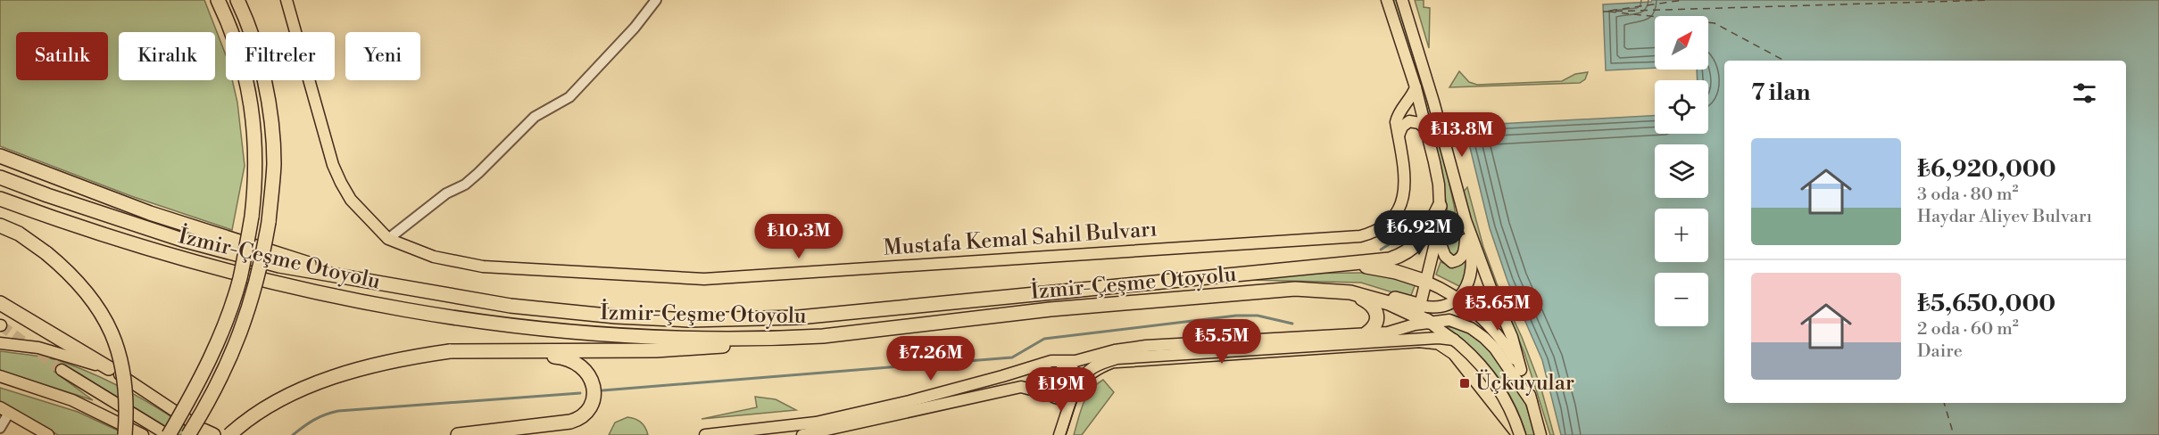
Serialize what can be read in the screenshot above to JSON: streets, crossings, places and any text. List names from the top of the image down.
{
  "streets": {
    "highway": ["İzmir-Çeşme Otoyolu"],
    "main road": ["Mustafa Kemal Sahil Bulvarı"]
  },
  "places": {
    "transit": ["Üçkuyular"]
  },
  "north": "top right",
  "page": {
    "map_buttons": ["+", "−"],
    "chip": [
      "Satılık",
      "Kiralık",
      "Filtreler",
      "Yeni"
    ],
    "heading": "7 ilan",
    "price": [
      "₺13.8M",
      "₺6.92M",
      "₺10.3M",
      "₺5.65M",
      "₺5.5M",
      "₺7.26M",
      "₺19M"
    ],
    "list": [
      {
        "name": "₺6,920,000",
        "note": "3 oda · 80 m² · Haydar Aliyev Bulvarı"
      },
      {
        "name": "₺5,650,000",
        "note": "2 oda · 60 m² · Daire"
      }
    ]
  }
}
